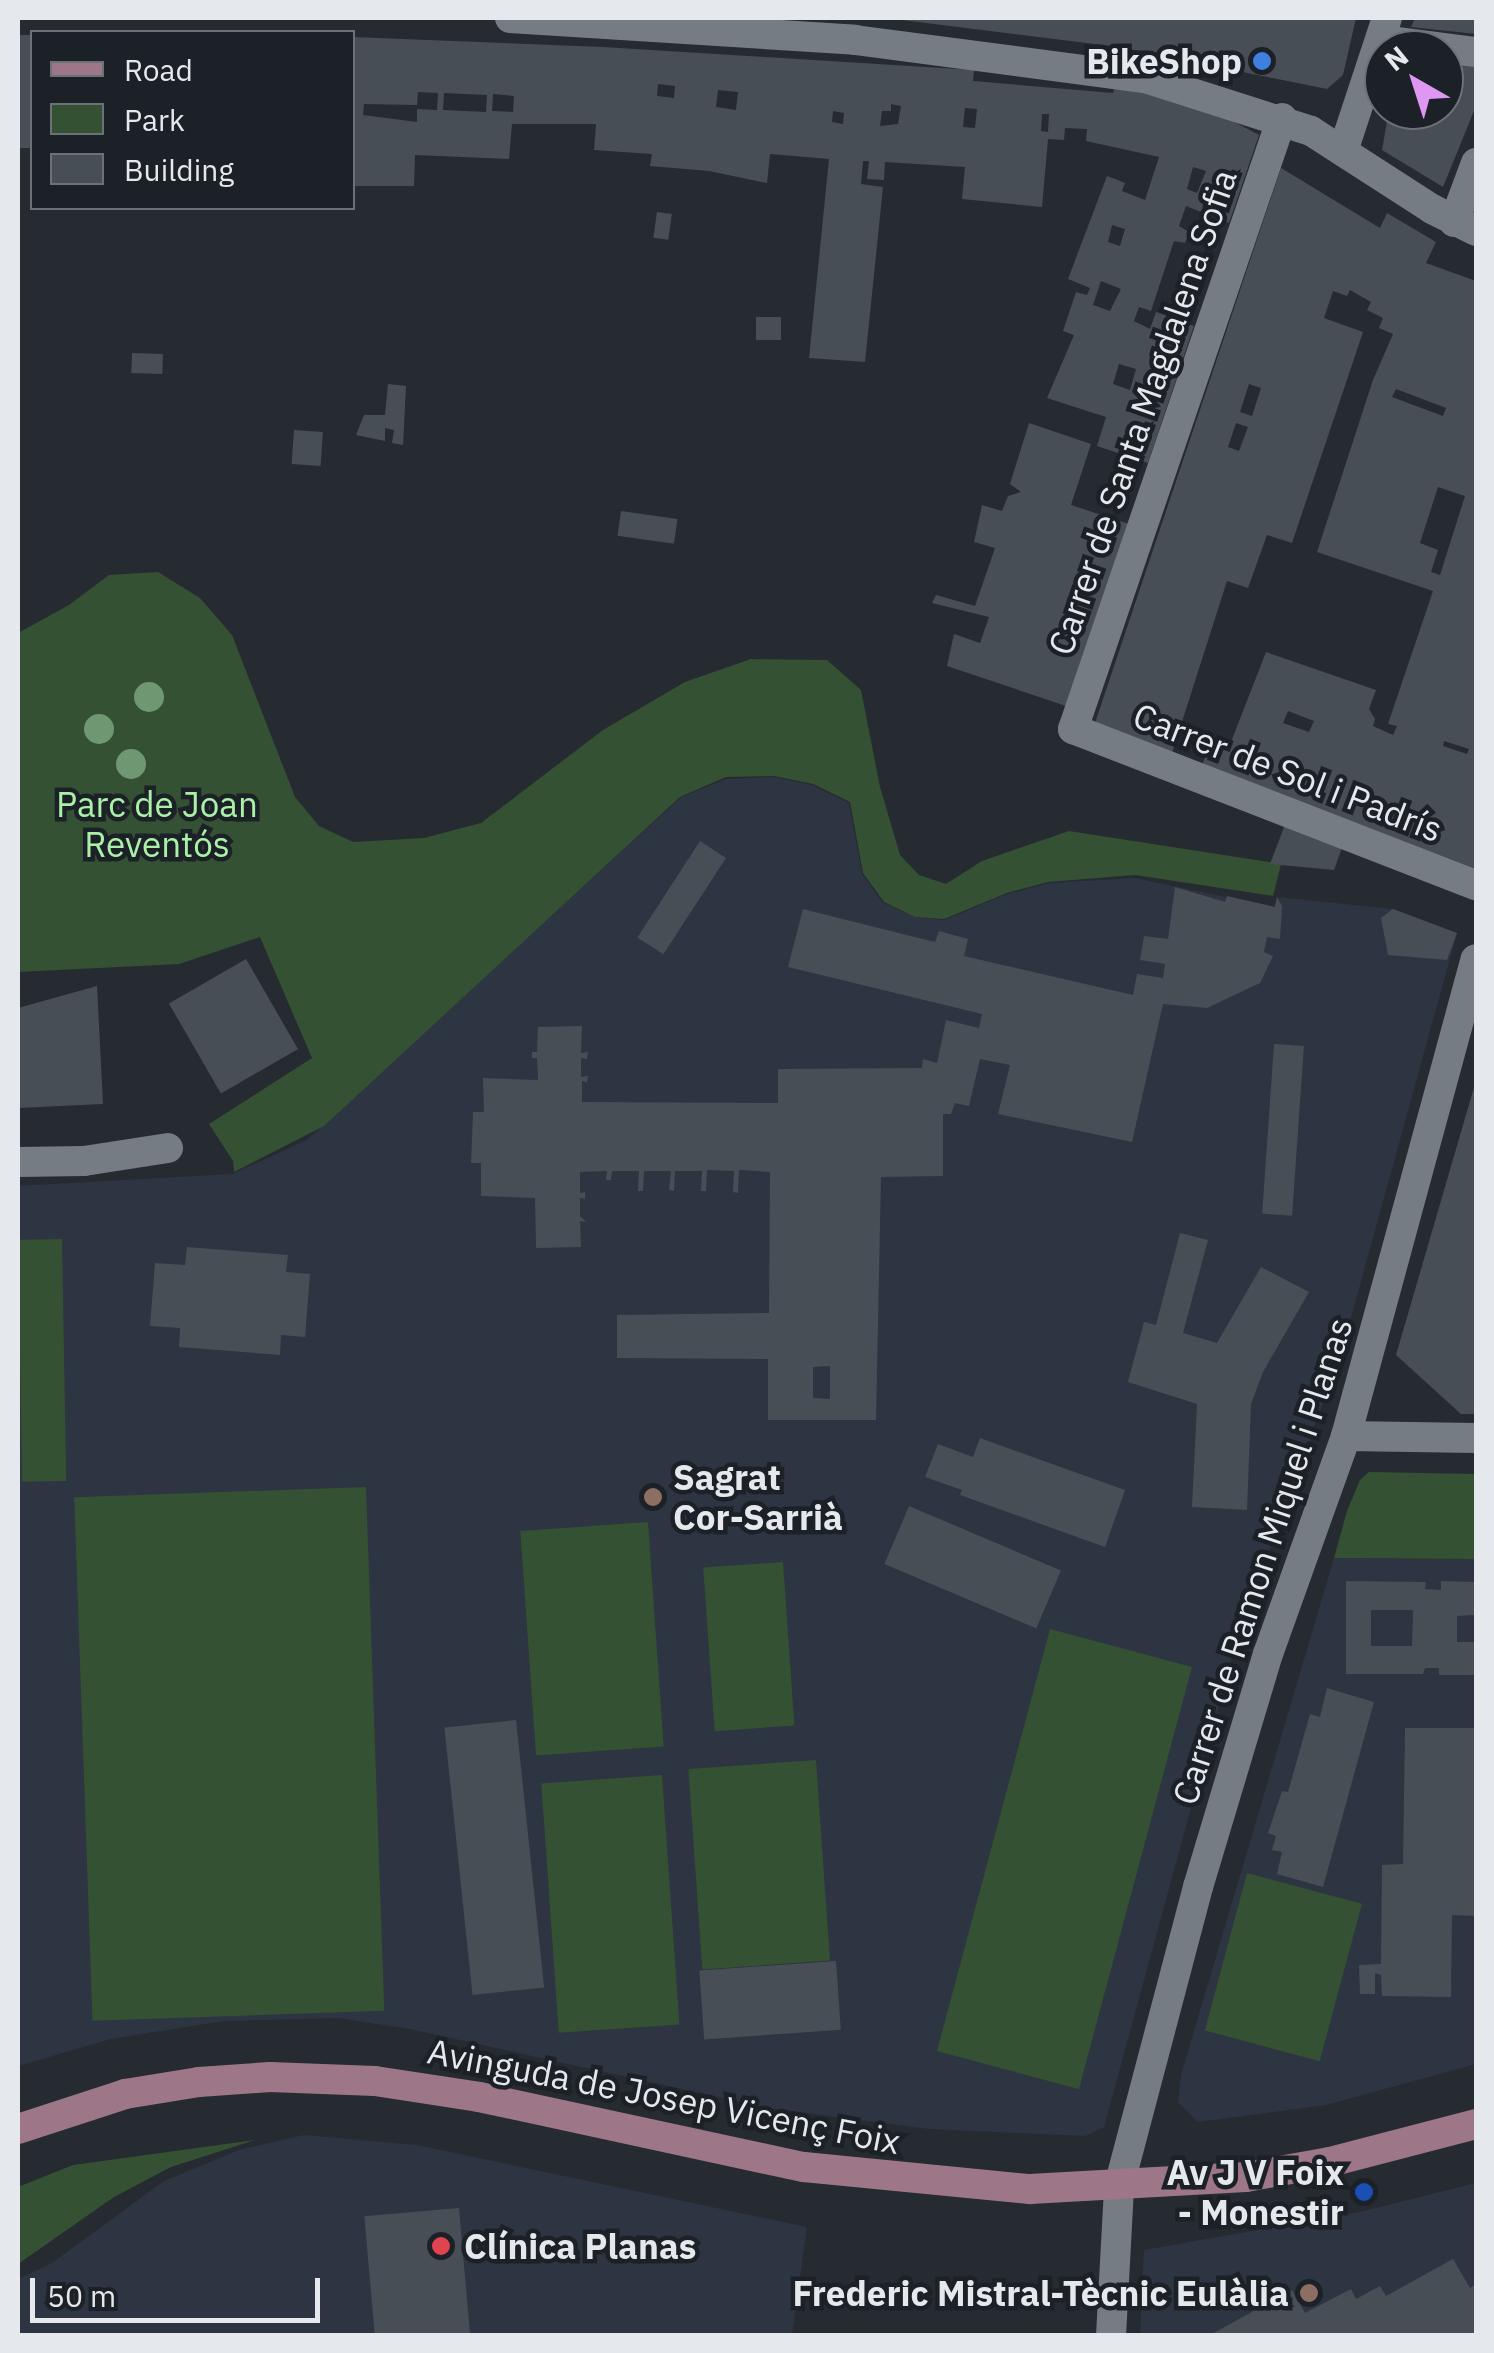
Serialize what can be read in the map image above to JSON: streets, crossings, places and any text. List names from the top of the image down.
{
  "streets": {
    "street": [
      "Carrer de Santa Magdalena Sofia",
      "Carrer de Sol i Padrís",
      "Carrer de Ramon Miquel i Planas",
      "Avinguda de Josep Vicenç Foix"
    ]
  },
  "crossings": [
    ["Carrer de Santa Magdalena Sofia", "Carrer de Sol i Padrís"],
    ["Carrer de Ramon Miquel i Planas", "Avinguda de Josep Vicenç Foix"]
  ],
  "parks": ["Parc de Joan Reventós"],
  "places": [
    "BikeShop",
    "Sagrat Cor-Sarrià",
    "Av J V Foix - Monestir",
    "Clínica Planas",
    "Frederic Mistral-Tècnic Eulàlia"
  ],
  "legend": ["Road", "Park", "Building"],
  "scale_bar": "50 m",
  "north": "top left"
}
